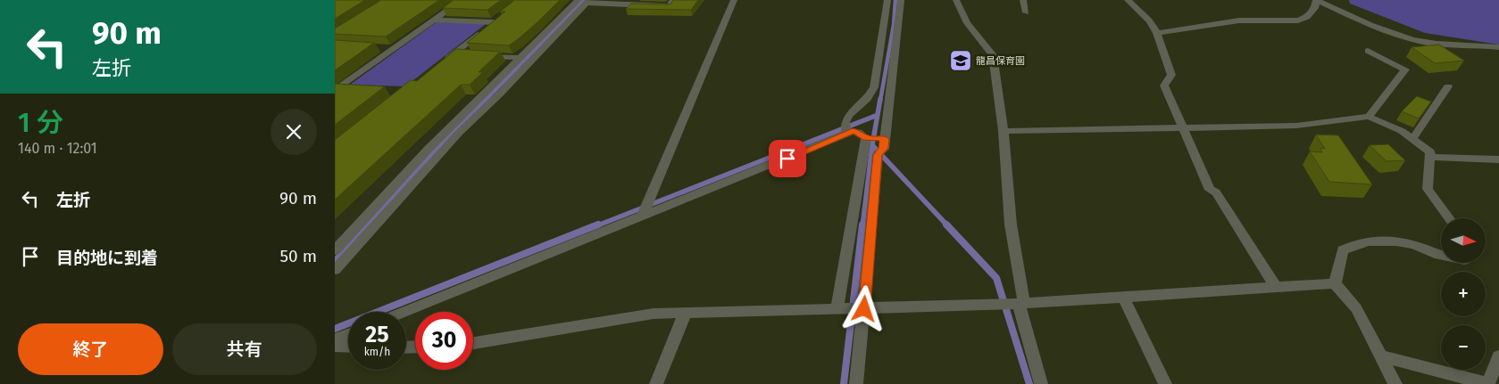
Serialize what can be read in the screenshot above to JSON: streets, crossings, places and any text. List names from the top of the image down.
{
  "places": {
    "school or university": ["龍昌保育園"]
  },
  "north": "right",
  "page": {
    "turn": ["90 m", "左折"],
    "heading": ["1 分", "140 m · 12:01"],
    "list": [
      {
        "name": "左折",
        "value": "90 m"
      },
      {
        "name": "目的地に到着",
        "value": "50 m"
      }
    ],
    "map_buttons": ["+", "−"],
    "speed": "25 km/h",
    "limit": "30",
    "buttons": ["終了", "共有"]
  }
}
